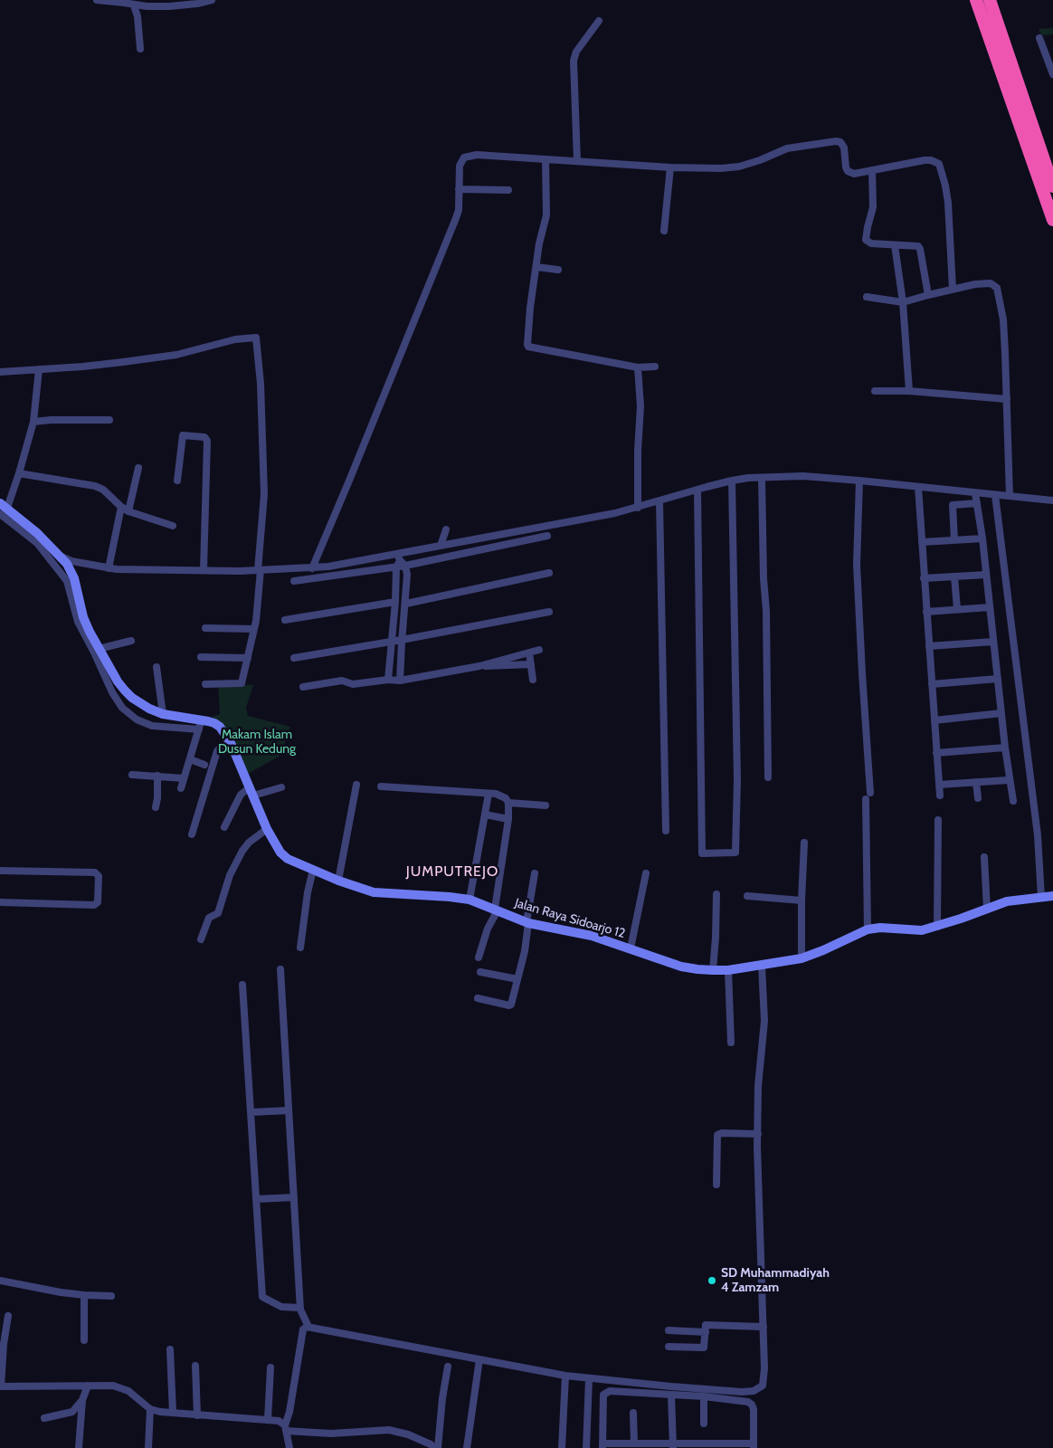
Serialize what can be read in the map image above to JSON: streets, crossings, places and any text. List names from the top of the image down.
{
  "streets": {
    "main road": ["Jalan Raya Sidoarjo 12"]
  },
  "districts": ["JUMPUTREJO"],
  "parks": ["Makam Islam Dusun Kedung"],
  "places": ["SD Muhammadiyah 4 Zamzam"]
}
